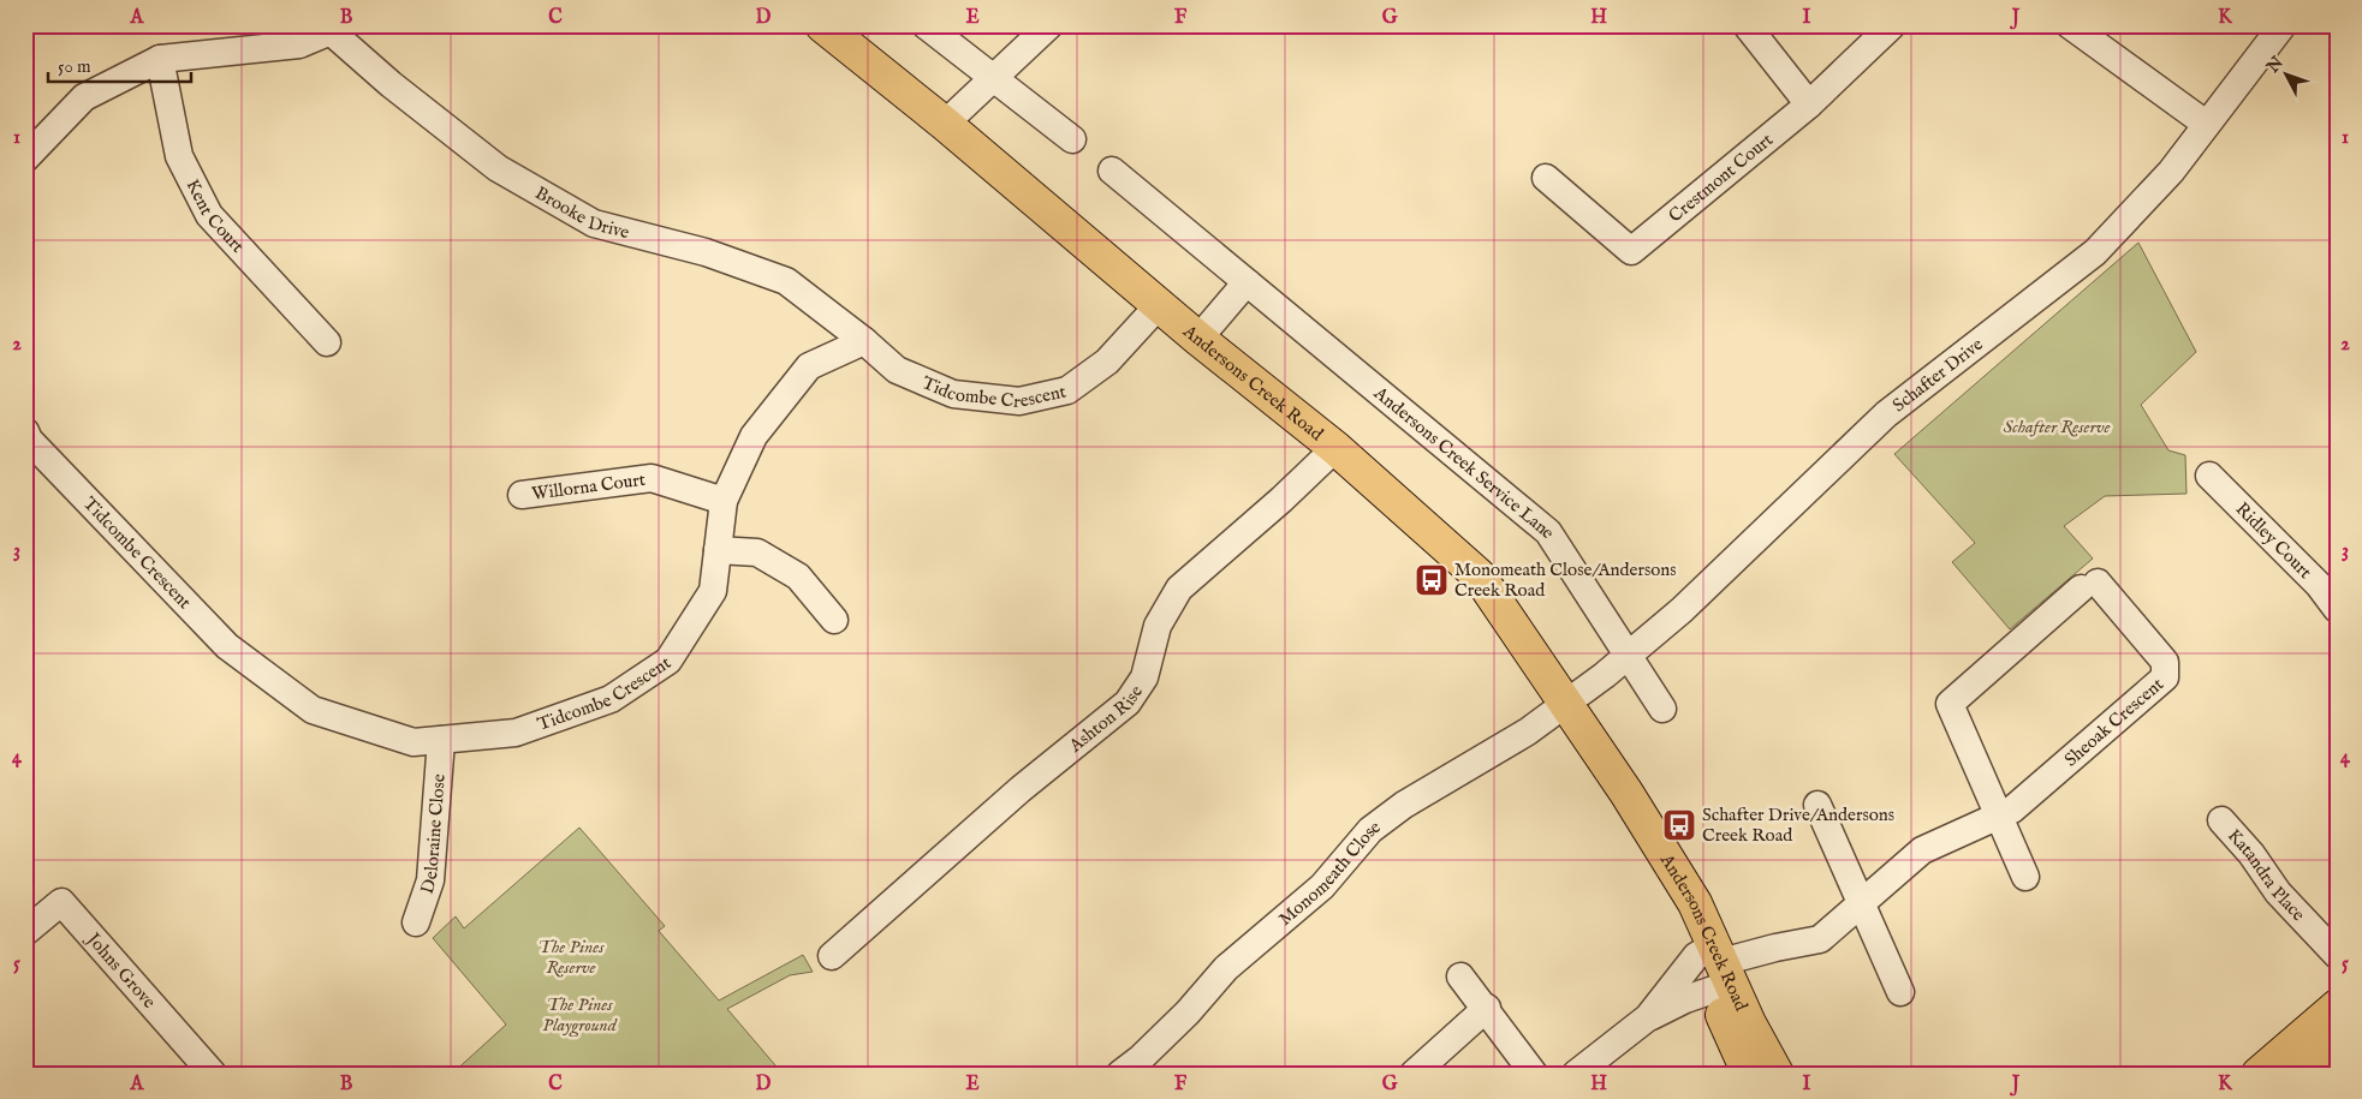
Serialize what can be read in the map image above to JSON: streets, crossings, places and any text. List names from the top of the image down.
{
  "streets": {
    "main road": ["Andersons Creek Road"],
    "street": [
      "Crestmont Court",
      "Brooke Drive",
      "Kent Court",
      "Schafter Drive",
      "Tidcombe Crescent",
      "Andersons Creek Service Lane",
      "Willorna Court",
      "Ridley Court",
      "Ashton Rise",
      "Sheoak Crescent",
      "Deloraine Close",
      "Monomeath Close",
      "Katandra Place",
      "Johns Grove"
    ]
  },
  "crossings": [
    ["Brooke Drive", "Tidcombe Crescent"],
    ["Schafter Drive", "Andersons Creek Road"],
    ["Schafter Drive", "Andersons Creek Service Lane"],
    ["Schafter Drive", "Monomeath Close"],
    ["Tidcombe Crescent", "Andersons Creek Road"],
    ["Tidcombe Crescent", "Willorna Court"],
    ["Tidcombe Crescent", "Deloraine Close"],
    ["Andersons Creek Road", "Ashton Rise"],
    ["Andersons Creek Road", "Sheoak Crescent"],
    ["Andersons Creek Road", "Monomeath Close"]
  ],
  "parks": ["Schafter Reserve", "The Pines Reserve", "The Pines Playground"],
  "places": {
    "bus stop": ["Monomeath Close/Andersons Creek Road", "Schafter Drive/Andersons Creek Road"]
  },
  "scale_bar": "50 m",
  "north": "top left",
  "grid": {
    "columns": [
      "A",
      "B",
      "C",
      "D",
      "E",
      "F",
      "G",
      "H",
      "I",
      "J",
      "K"
    ],
    "rows": [
      "1",
      "2",
      "3",
      "4",
      "5"
    ]
  }
}
